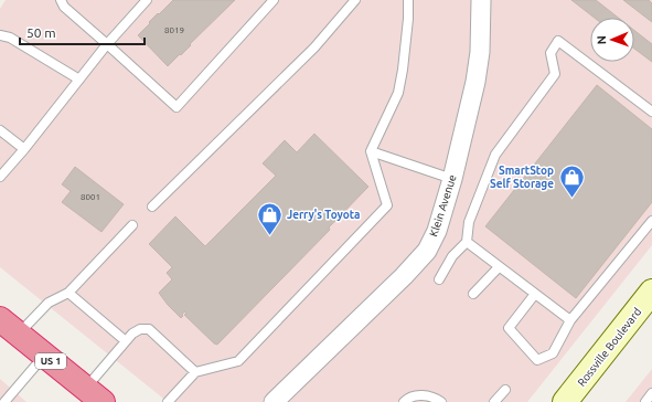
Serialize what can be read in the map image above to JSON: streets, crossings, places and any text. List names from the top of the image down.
{
  "streets": {
    "highway": ["US 1"],
    "main road": ["Rossville Boulevard"],
    "street": ["Klein Avenue"]
  },
  "places": {
    "shop": ["SmartStop Self Storage", "Jerry's Toyota"]
  },
  "house_numbers": ["8019", "8001"],
  "scale_bar": "50 m",
  "north": "left"
}
